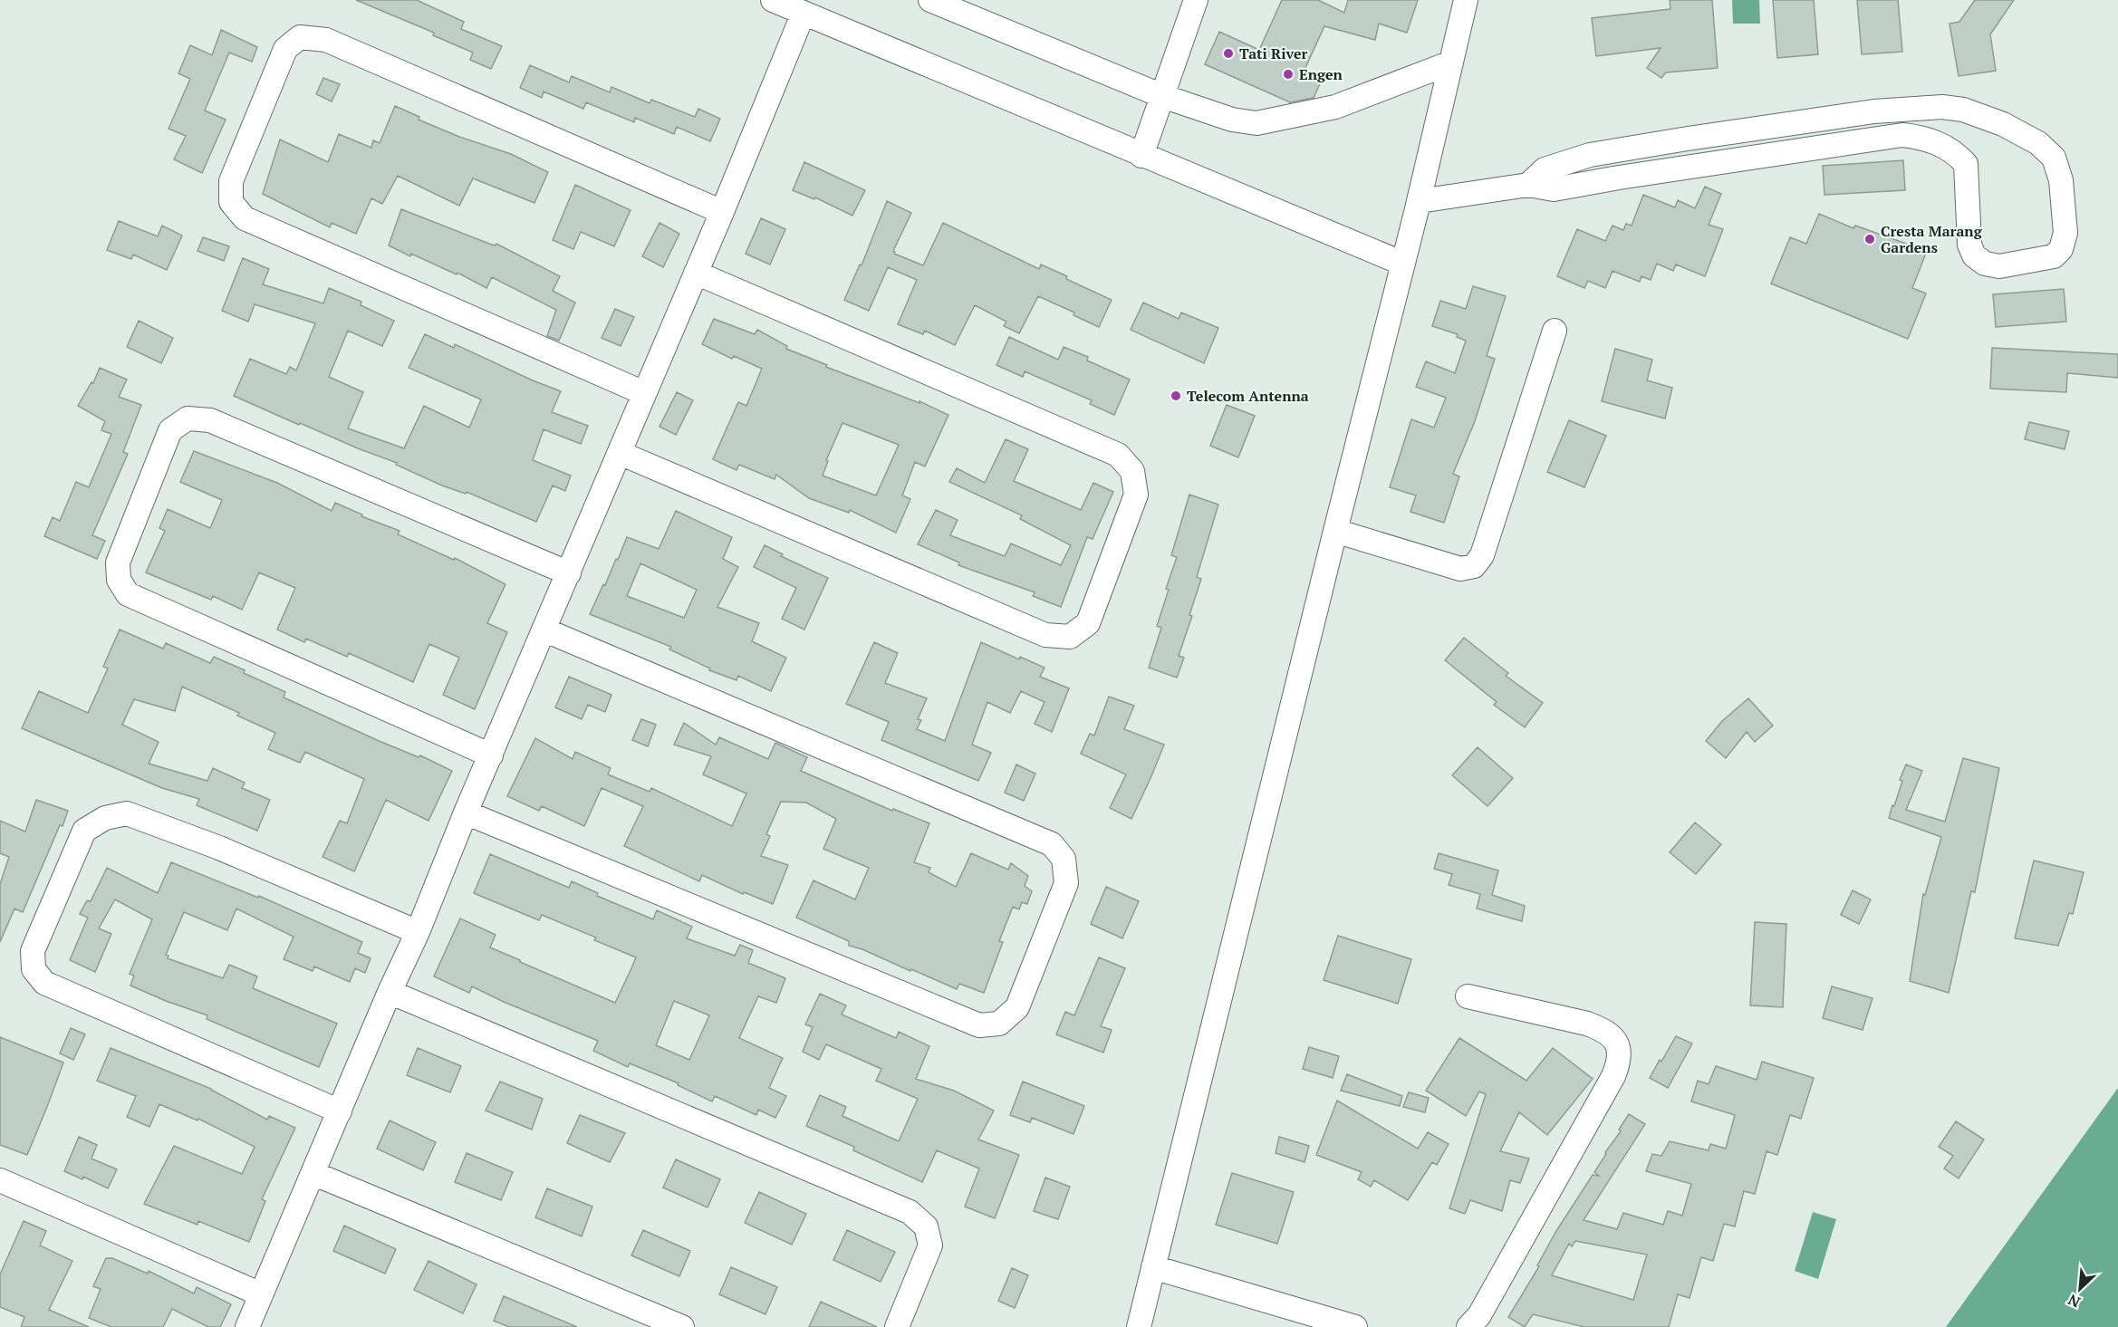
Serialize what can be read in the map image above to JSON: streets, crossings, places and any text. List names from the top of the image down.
{
  "places": [
    "Tati River",
    "Engen",
    "Cresta Marang Gardens",
    "Telecom Antenna"
  ],
  "north": "bottom left"
}
